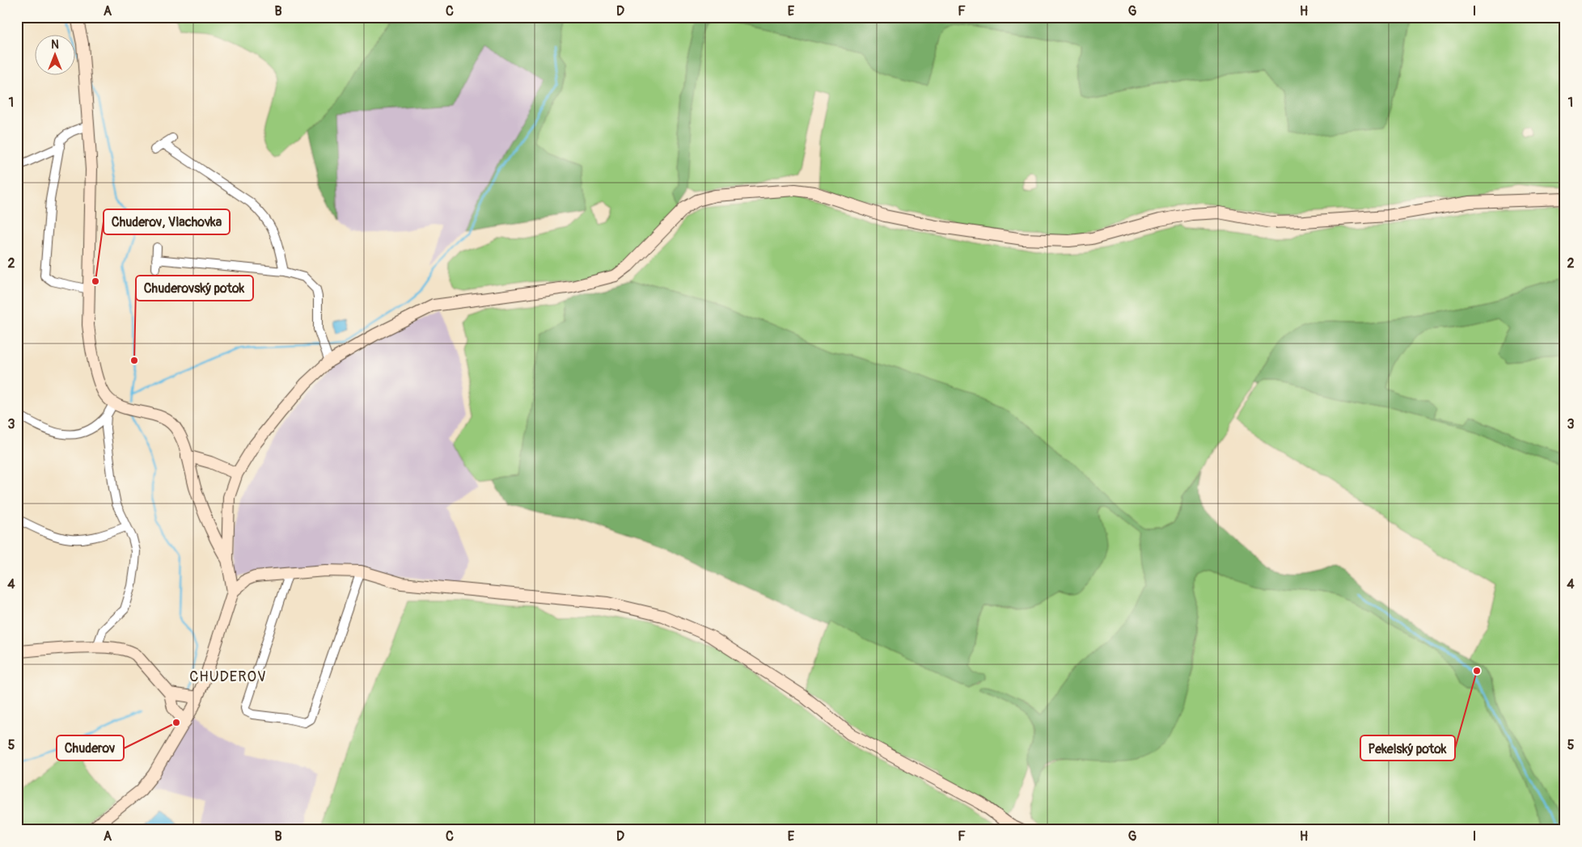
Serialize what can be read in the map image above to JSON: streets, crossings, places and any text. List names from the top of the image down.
{
  "districts": ["CHUDEROV"],
  "places": [
    "Chuderov, Vlachovka",
    "Chuderovský potok",
    "Pekelský potok",
    "Chuderov"
  ],
  "north": "top",
  "grid": {
    "columns": [
      "A",
      "B",
      "C",
      "D",
      "E",
      "F",
      "G",
      "H",
      "I"
    ],
    "rows": [
      "1",
      "2",
      "3",
      "4",
      "5"
    ]
  }
}
